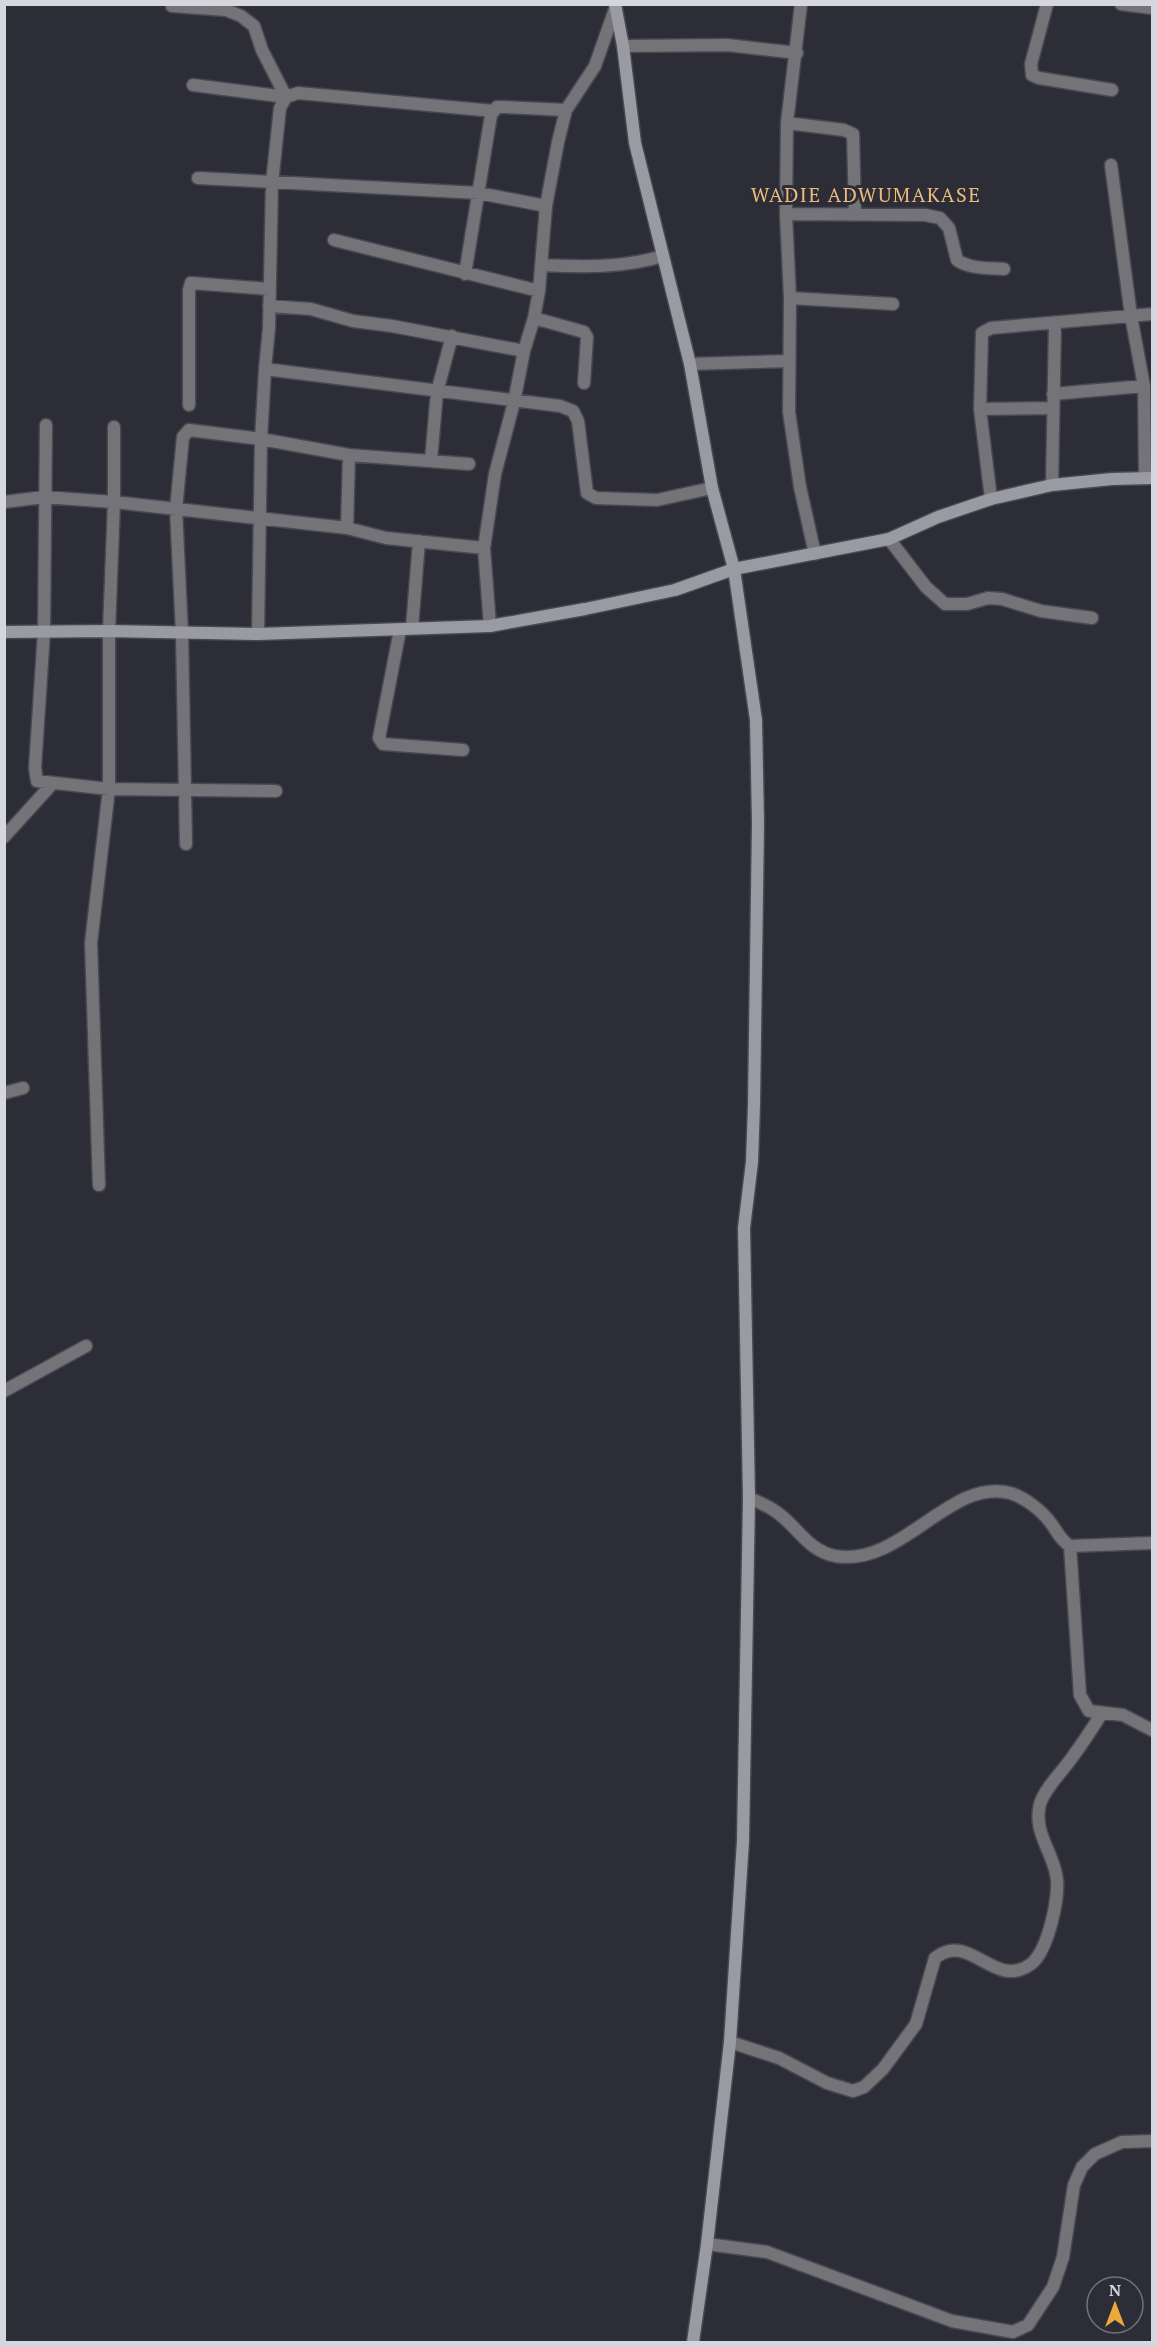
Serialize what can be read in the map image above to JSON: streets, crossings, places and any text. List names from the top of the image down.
{
  "districts": ["WADIE ADWUMAKASE"],
  "north": "top"
}
